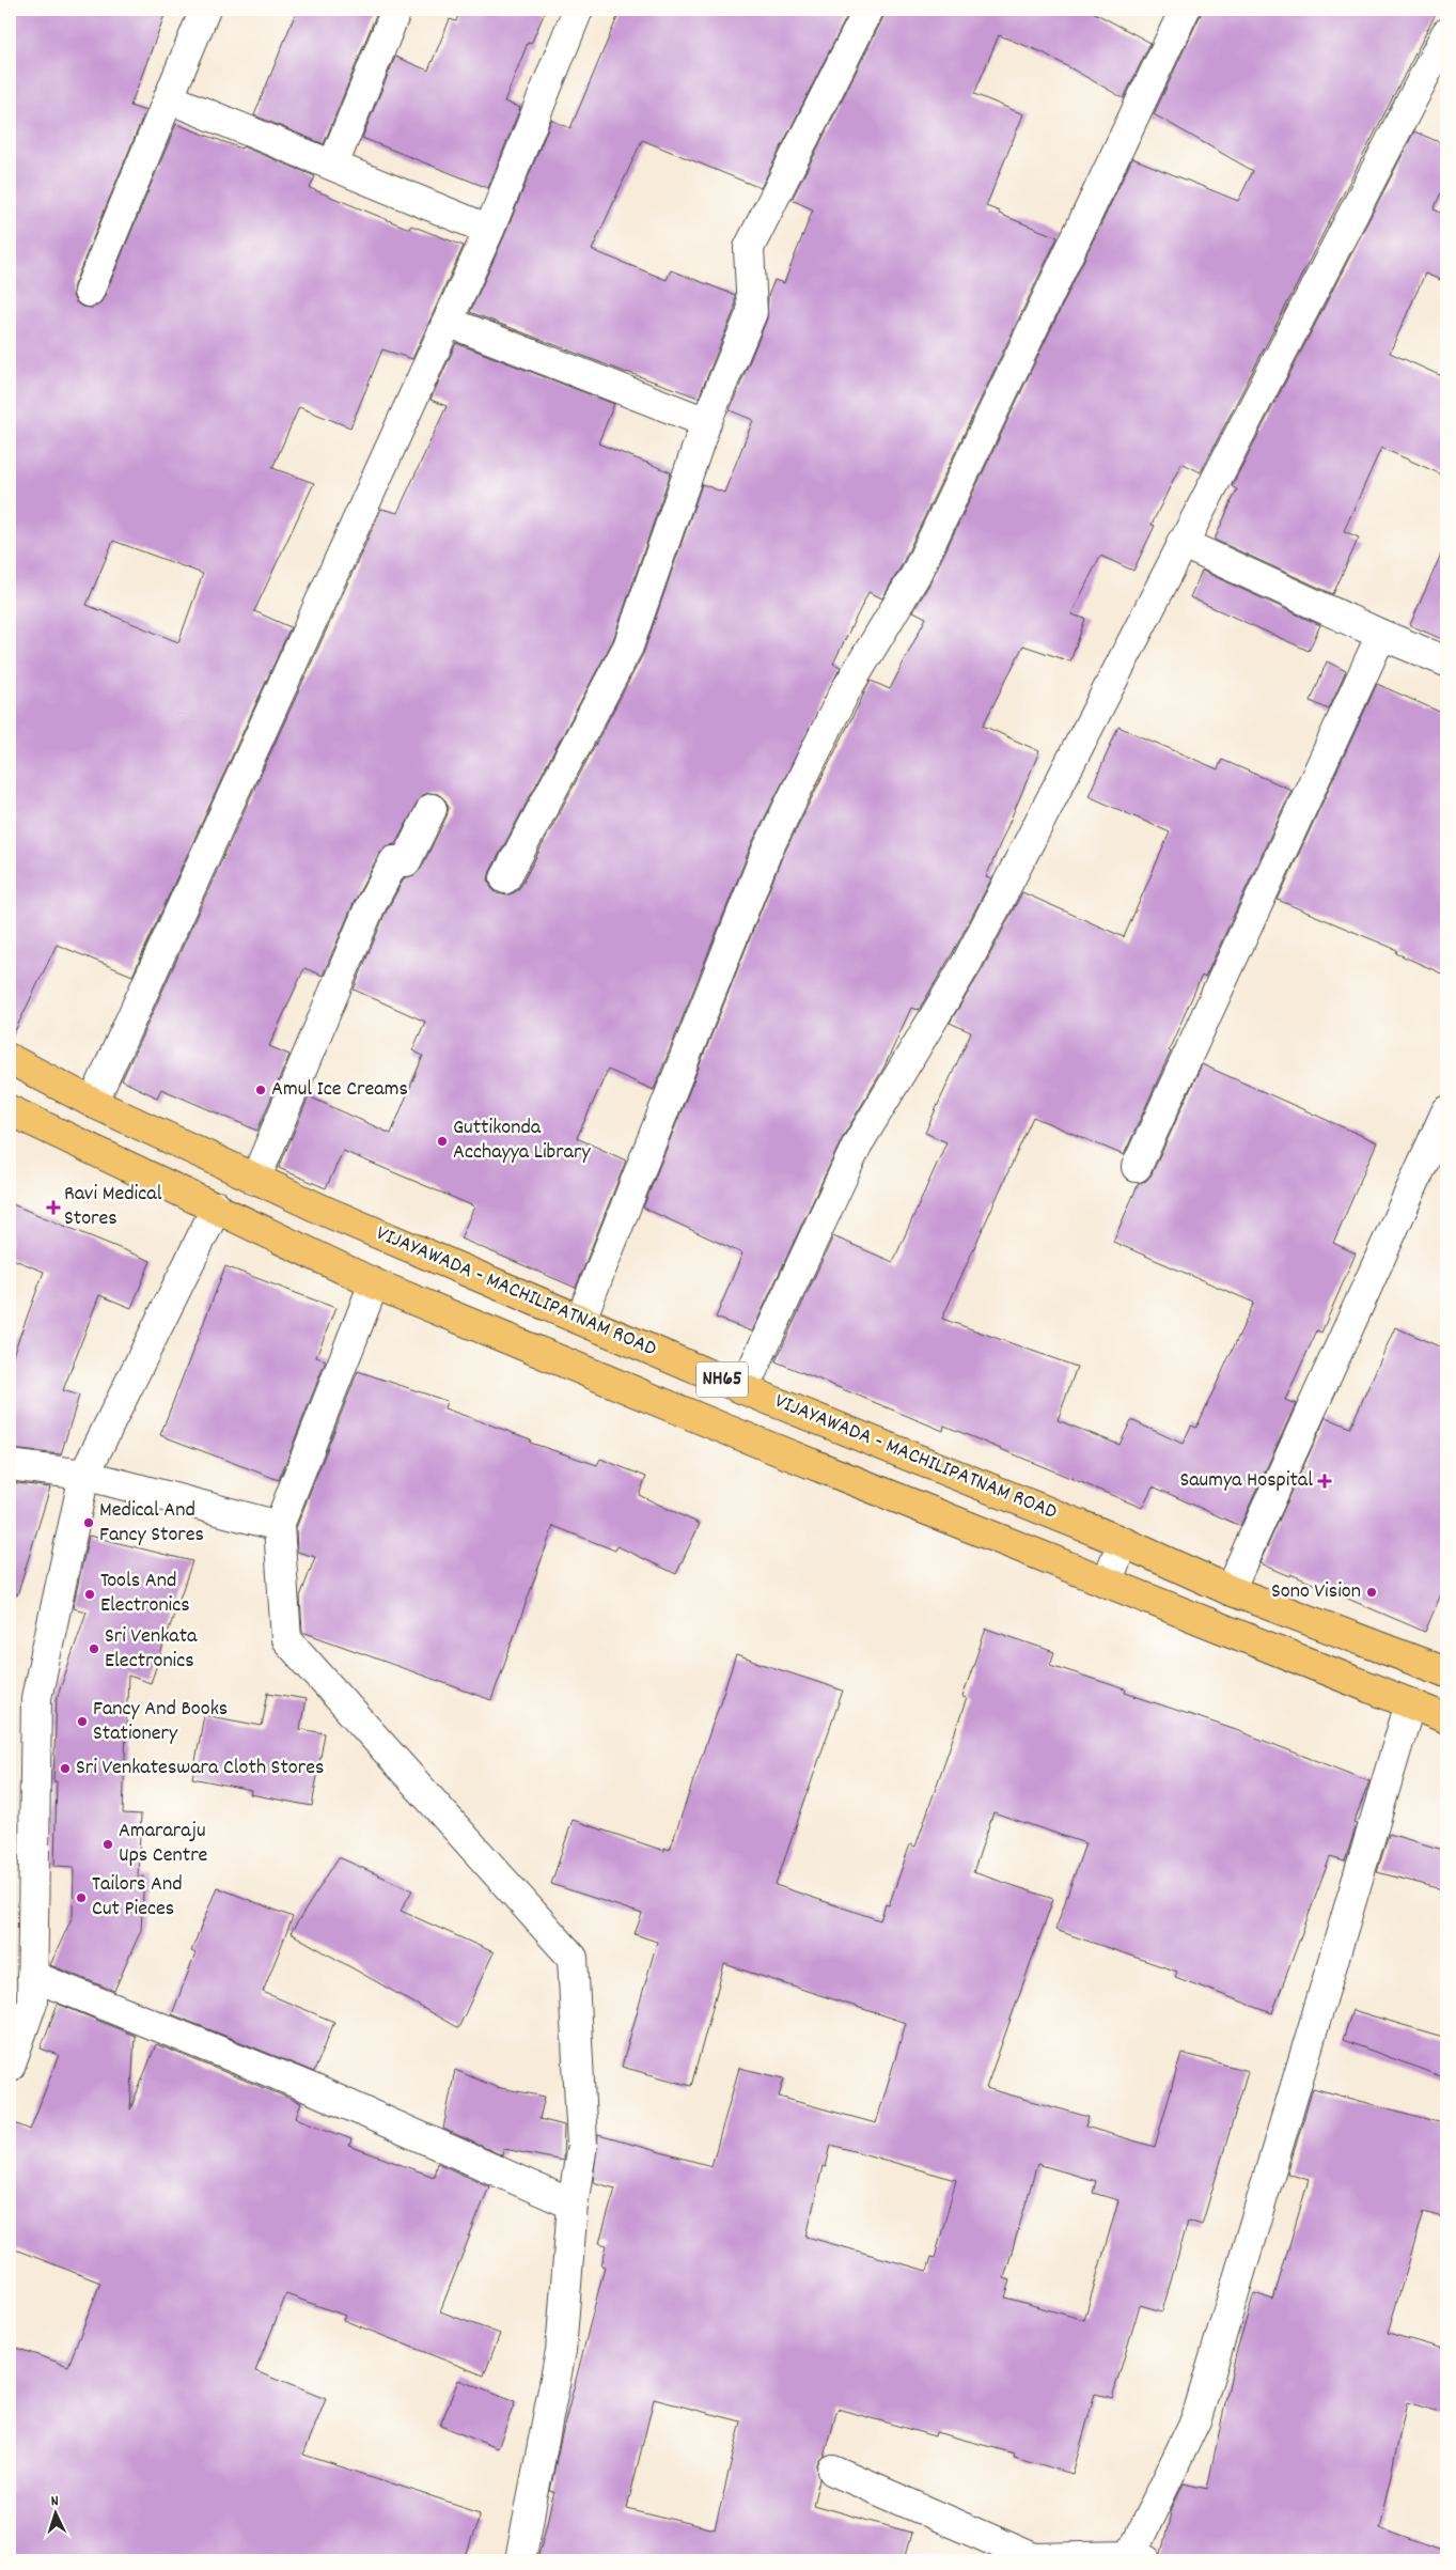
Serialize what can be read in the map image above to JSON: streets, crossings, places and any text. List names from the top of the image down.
{
  "streets": {
    "highway": ["VIJAYAWADA - MACHILIPATNAM ROAD", "NH65"]
  },
  "places": {
    "other": [
      "Amul Ice Creams",
      "Guttikonda Acchayya Library",
      "Medical And Fancy Stores",
      "Sono Vision",
      "Tools And Electronics",
      "Sri Venkata Electronics",
      "Fancy And Books Stationery",
      "Sri Venkateswara Cloth Stores",
      "Amararaju Ups Centre",
      "Tailors And Cut Pieces"
    ],
    "health": ["Ravi Medical Stores", "Saumya Hospital"]
  },
  "north": "top"
}
